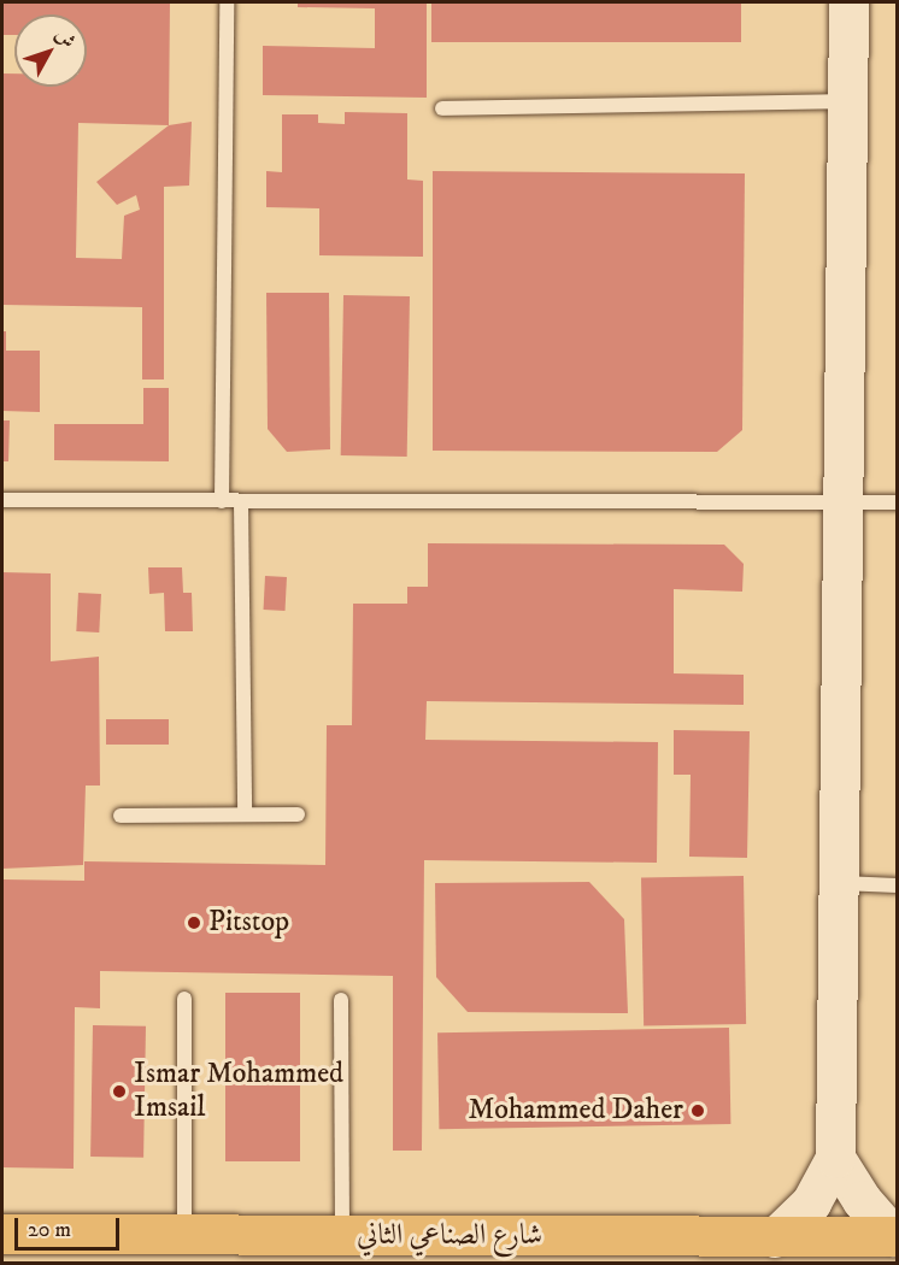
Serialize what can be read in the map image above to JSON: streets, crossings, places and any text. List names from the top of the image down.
{
  "streets": {
    "main road": ["شارع الصناعي الثاني"]
  },
  "places": ["Pitstop", "Ismar Mohammed Imsail", "Mohammed Daher"],
  "scale_bar": "20 m",
  "north": "top right"
}
